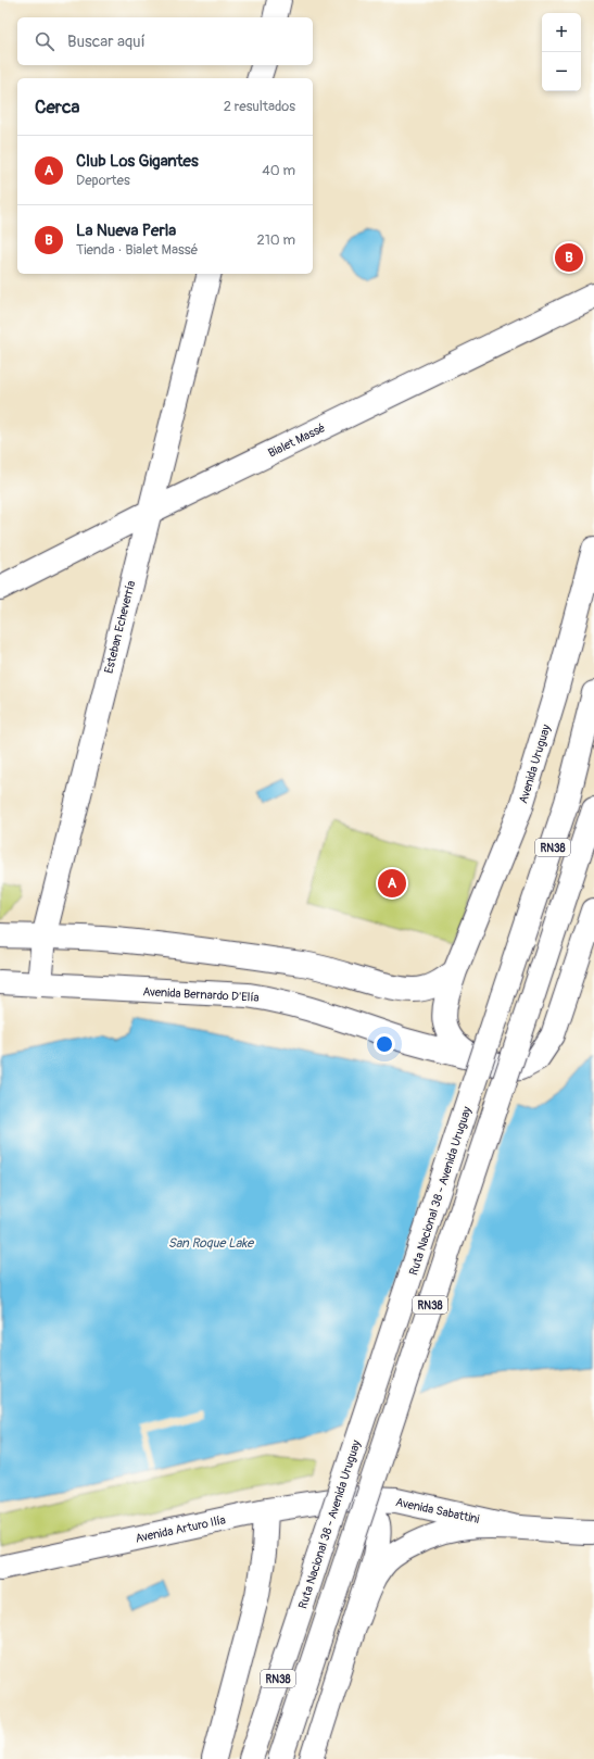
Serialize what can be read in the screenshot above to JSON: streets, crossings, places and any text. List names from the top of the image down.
{
  "streets": {
    "main road": [
      "Bialet Massé",
      "Esteban Echeverría",
      "Avenida Uruguay",
      "RN38",
      "Avenida Bernardo D'Elía",
      "Ruta Nacional 38 - Avenida Uruguay",
      "Avenida Sabattini",
      "Avenida Arturo Ilía"
    ]
  },
  "crossings": [
    ["Bialet Massé", "Esteban Echeverría"],
    ["Esteban Echeverría", "Avenida Bernardo D'Elía"],
    ["Avenida Uruguay", "Avenida Bernardo D'Elía"],
    ["Avenida Sabattini", "Avenida Arturo Ilía"]
  ],
  "water": ["San Roque Lake"],
  "page": {
    "map_buttons": ["+", "−"],
    "search": "Buscar aquí",
    "heading": ["Cerca", "2 resultados"],
    "list": [
      {
        "mark": "A",
        "name": "Club Los Gigantes",
        "note": "Deportes",
        "value": "40 m"
      },
      {
        "mark": "B",
        "name": "La Nueva Perla",
        "note": "Tienda · Bialet Massé",
        "value": "210 m"
      }
    ],
    "pins": ["B", "A"]
  }
}
